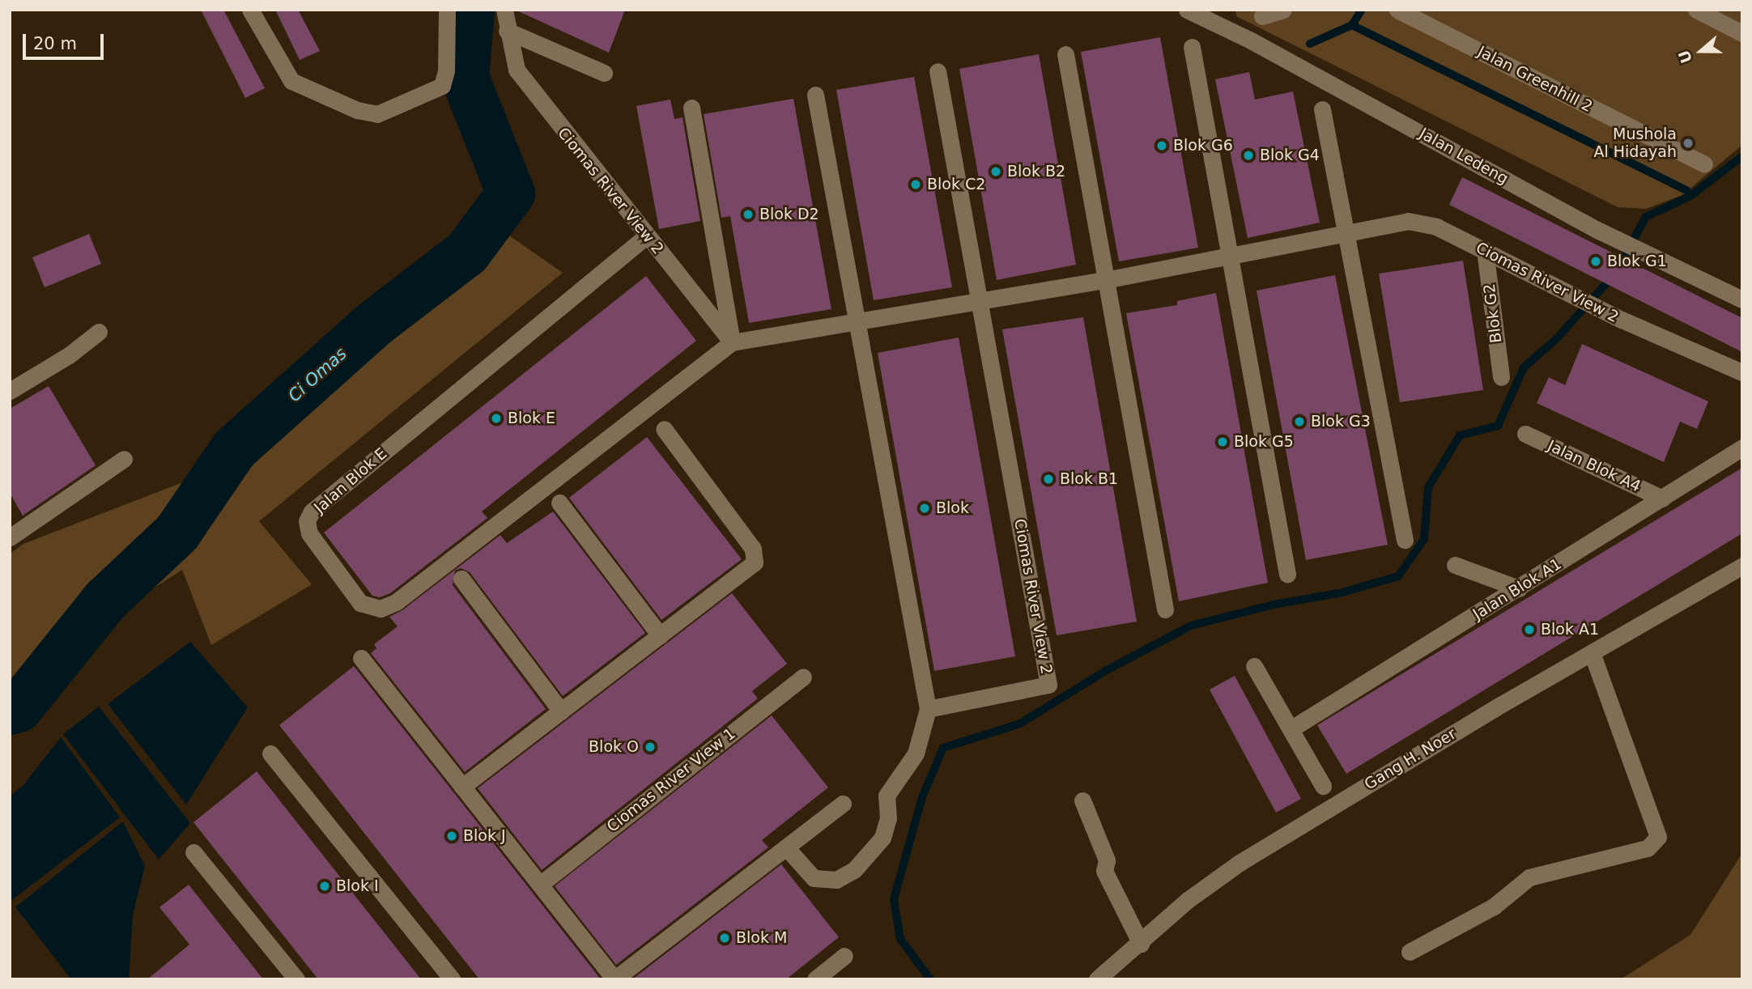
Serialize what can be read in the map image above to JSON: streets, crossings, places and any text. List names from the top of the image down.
{
  "streets": {
    "street": [
      "Jalan Greenhill 2",
      "Jalan Ledeng",
      "Ciomas River View 2",
      "Blok G2",
      "Jalan Blok A4",
      "Jalan Blok E",
      "Jalan Blok A1",
      "Gang H. Noer",
      "Ciomas River View 1"
    ]
  },
  "crossings": [
    ["Ciomas River View 2", "Blok G2"],
    ["Ciomas River View 2", "Jalan Blok E"],
    ["Jalan Blok A4", "Jalan Blok A1"]
  ],
  "water": ["Ci Omas"],
  "places": [
    "Mushola Al Hidayah",
    "Blok G6",
    "Blok G4",
    "Blok B2",
    "Blok C2",
    "Blok D2",
    "Blok G1",
    "Blok E",
    "Blok G3",
    "Blok G5",
    "Blok B1",
    "Blok",
    "Blok A1",
    "Blok O",
    "Blok J",
    "Blok I",
    "Blok M"
  ],
  "scale_bar": "20 m",
  "north": "left"
}
